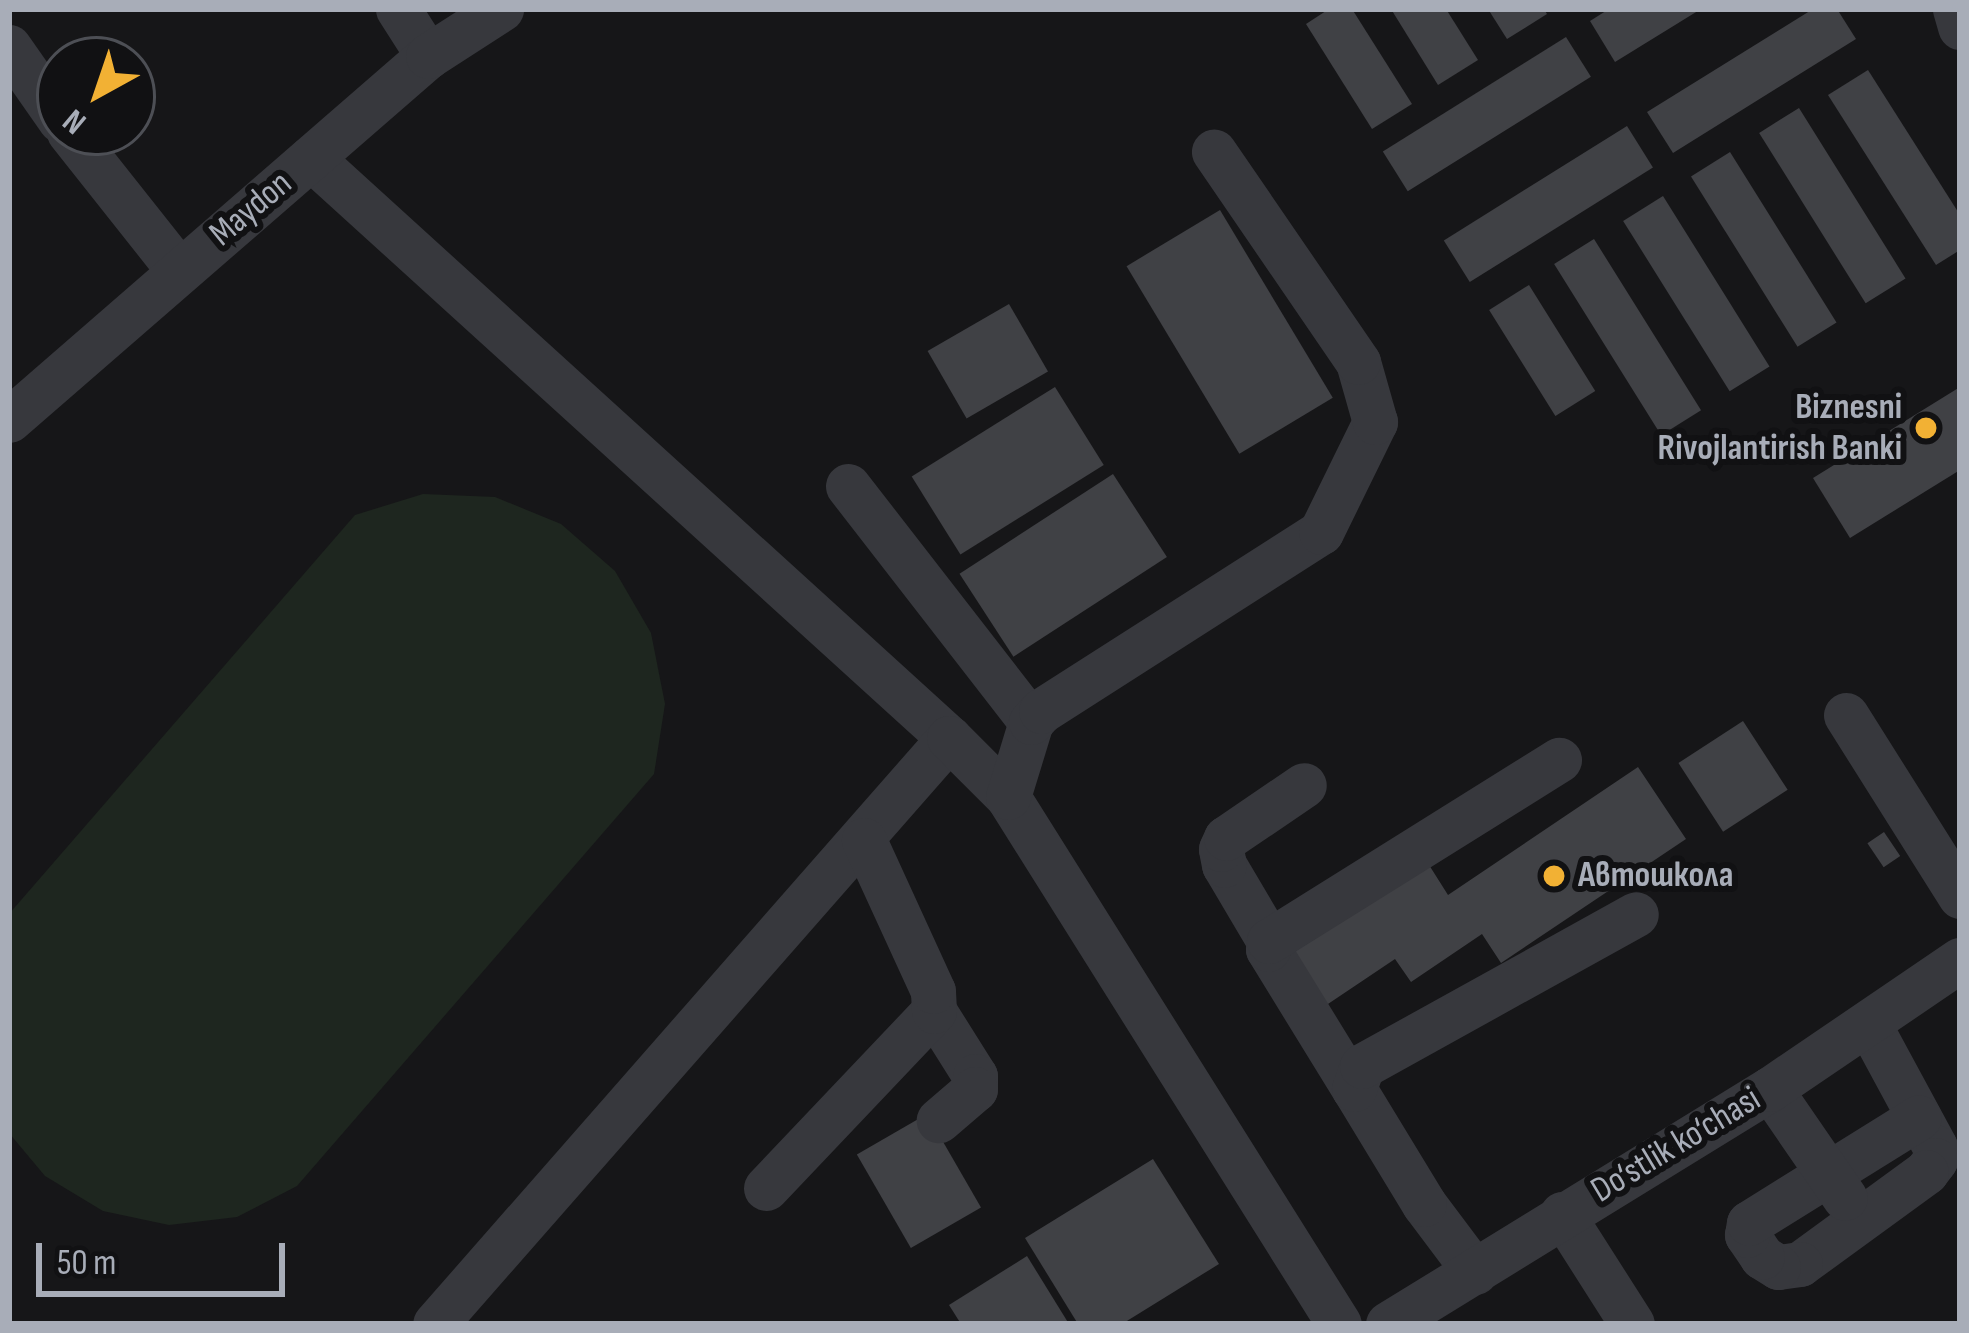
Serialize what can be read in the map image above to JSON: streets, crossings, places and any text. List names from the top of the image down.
{
  "streets": {
    "street": ["Maydon", "Do‘stlik ko‘chasi"]
  },
  "places": ["Biznesni Rivojlantirish Banki", "Автошкола"],
  "scale_bar": "50 m",
  "north": "bottom left"
}
